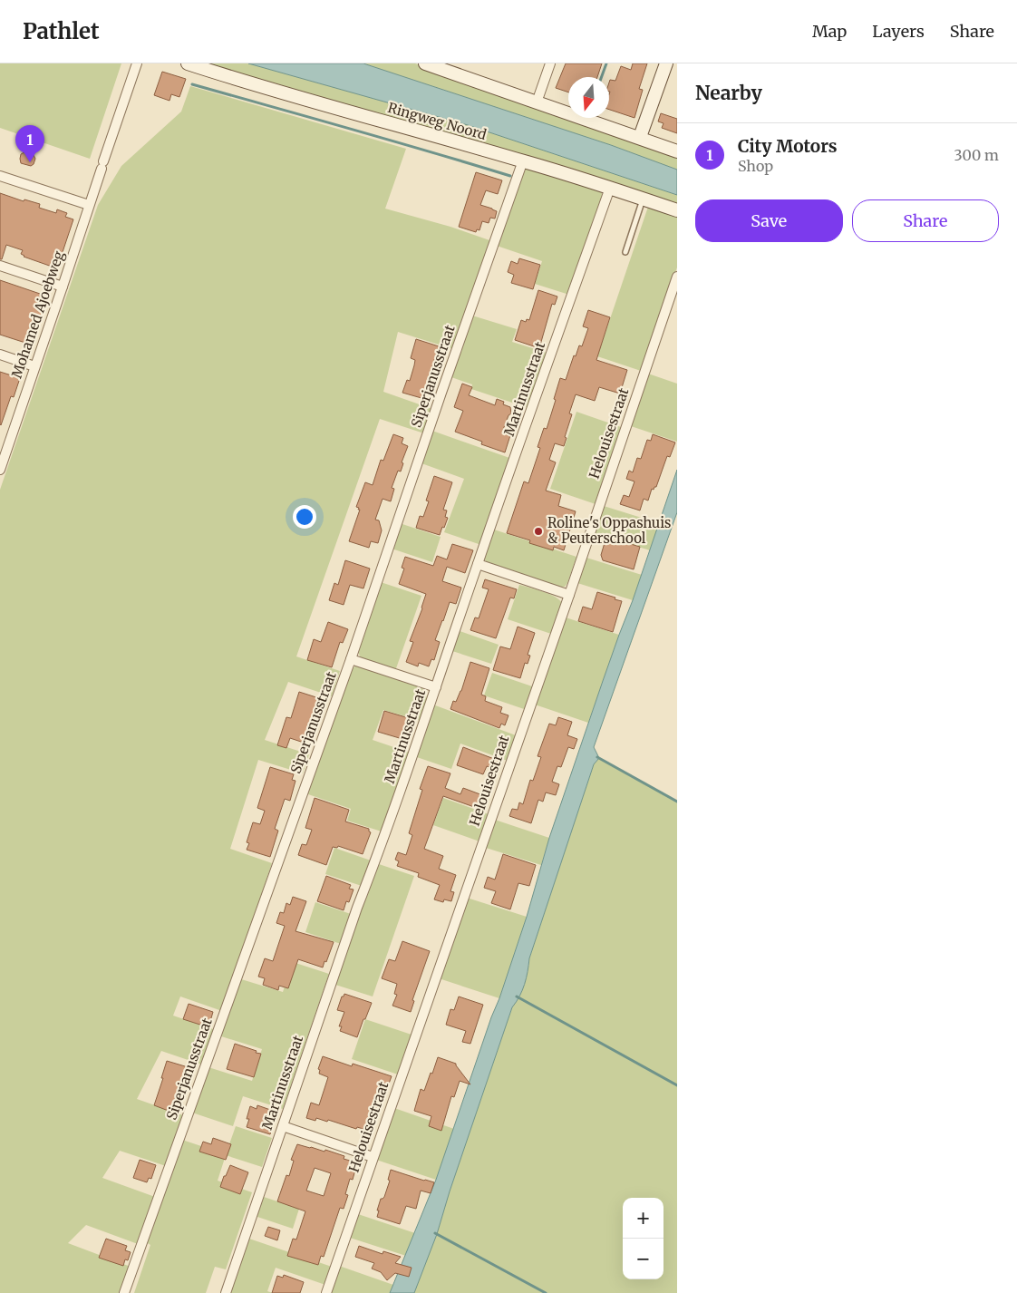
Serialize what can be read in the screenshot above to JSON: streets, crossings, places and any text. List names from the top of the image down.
{
  "streets": {
    "street": [
      "Ringweg Noord",
      "Mohamed Ajoebweg",
      "Siperjanusstraat",
      "Martinusstraat",
      "Helouisestraat"
    ]
  },
  "crossings": [
    ["Ringweg Noord", "Siperjanusstraat"],
    ["Ringweg Noord", "Martinusstraat"]
  ],
  "places": ["Roline's Oppashuis & Peuterschool"],
  "north": "bottom",
  "page": {
    "header": "Pathlet",
    "nav": ["Map", "Layers", "Share"],
    "heading": "Nearby",
    "list": [
      {
        "mark": "1",
        "name": "City Motors",
        "note": "Shop",
        "value": "300 m"
      }
    ],
    "pins": "1",
    "buttons": ["Save", "Share"],
    "map_buttons": ["+", "−"]
  }
}
